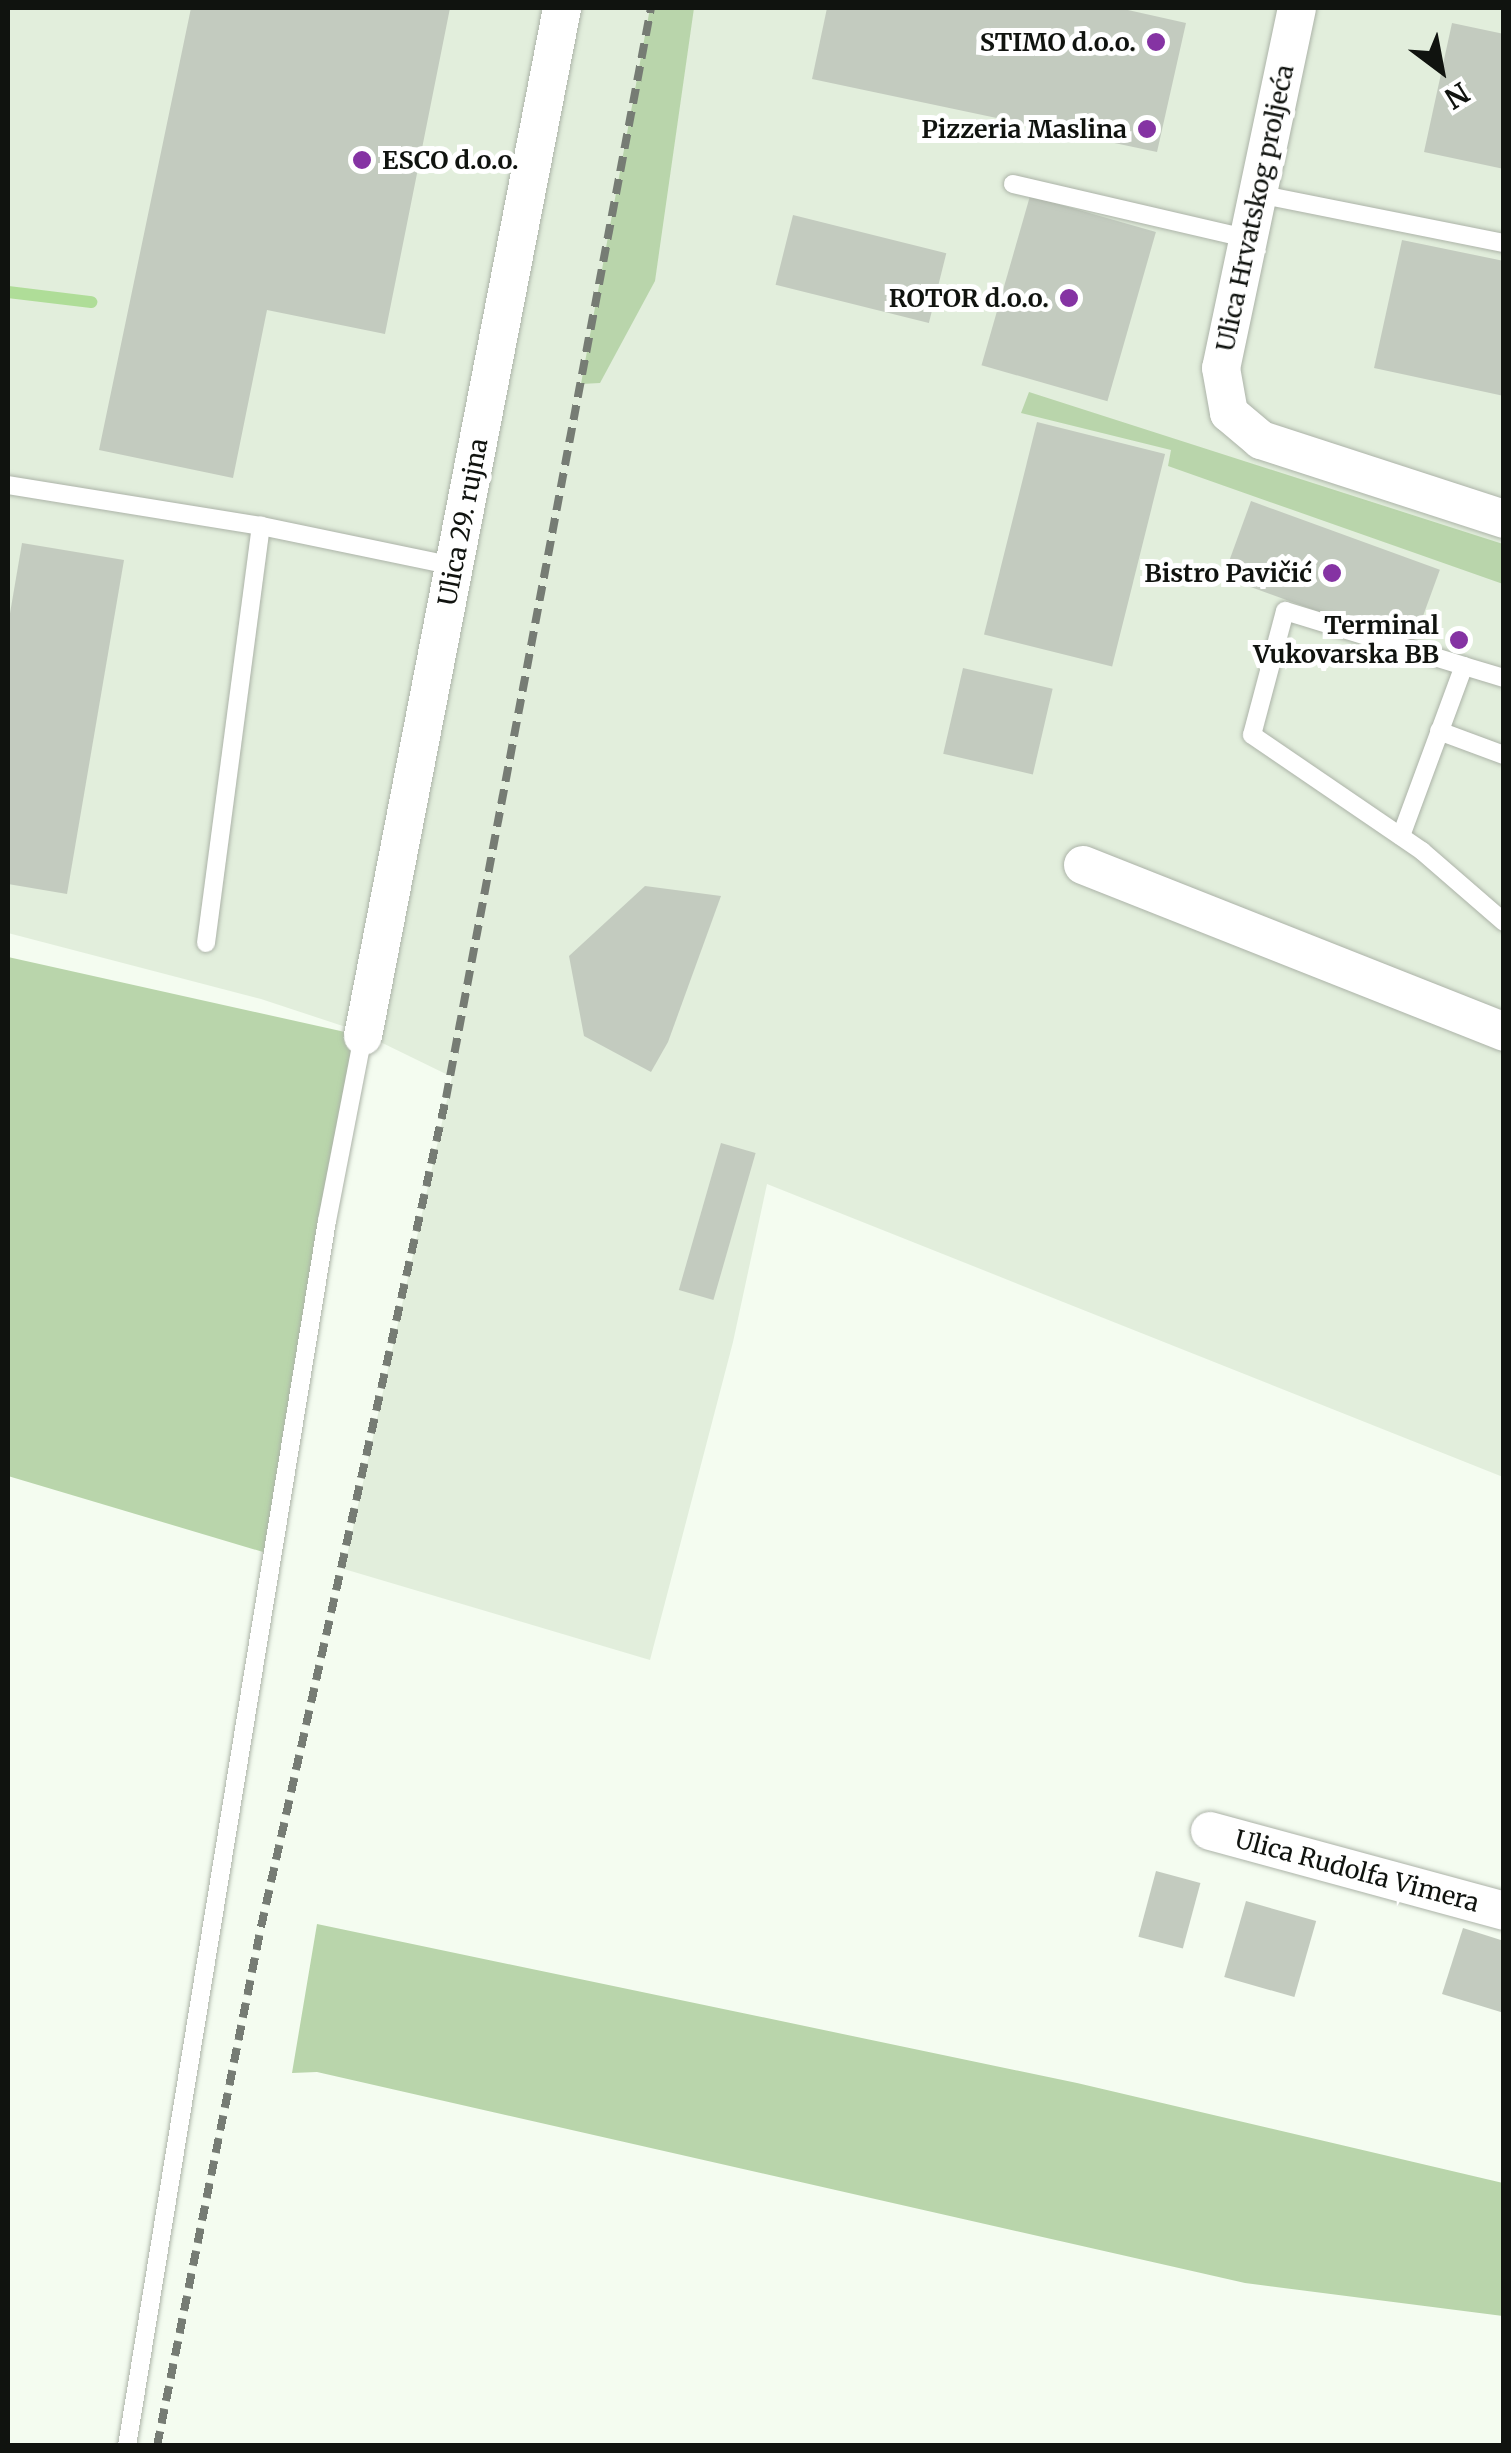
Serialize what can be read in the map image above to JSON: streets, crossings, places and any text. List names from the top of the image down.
{
  "streets": {
    "street": ["Ulica Hrvatskog proljeća", "Ulica 29. rujna", "Ulica Rudolfa Vimera"]
  },
  "places": [
    "STIMO d.o.o.",
    "Pizzeria Maslina",
    "ESCO d.o.o.",
    "ROTOR d.o.o.",
    "Bistro Pavičić",
    "Terminal Vukovarska BB"
  ],
  "north": "bottom right"
}
